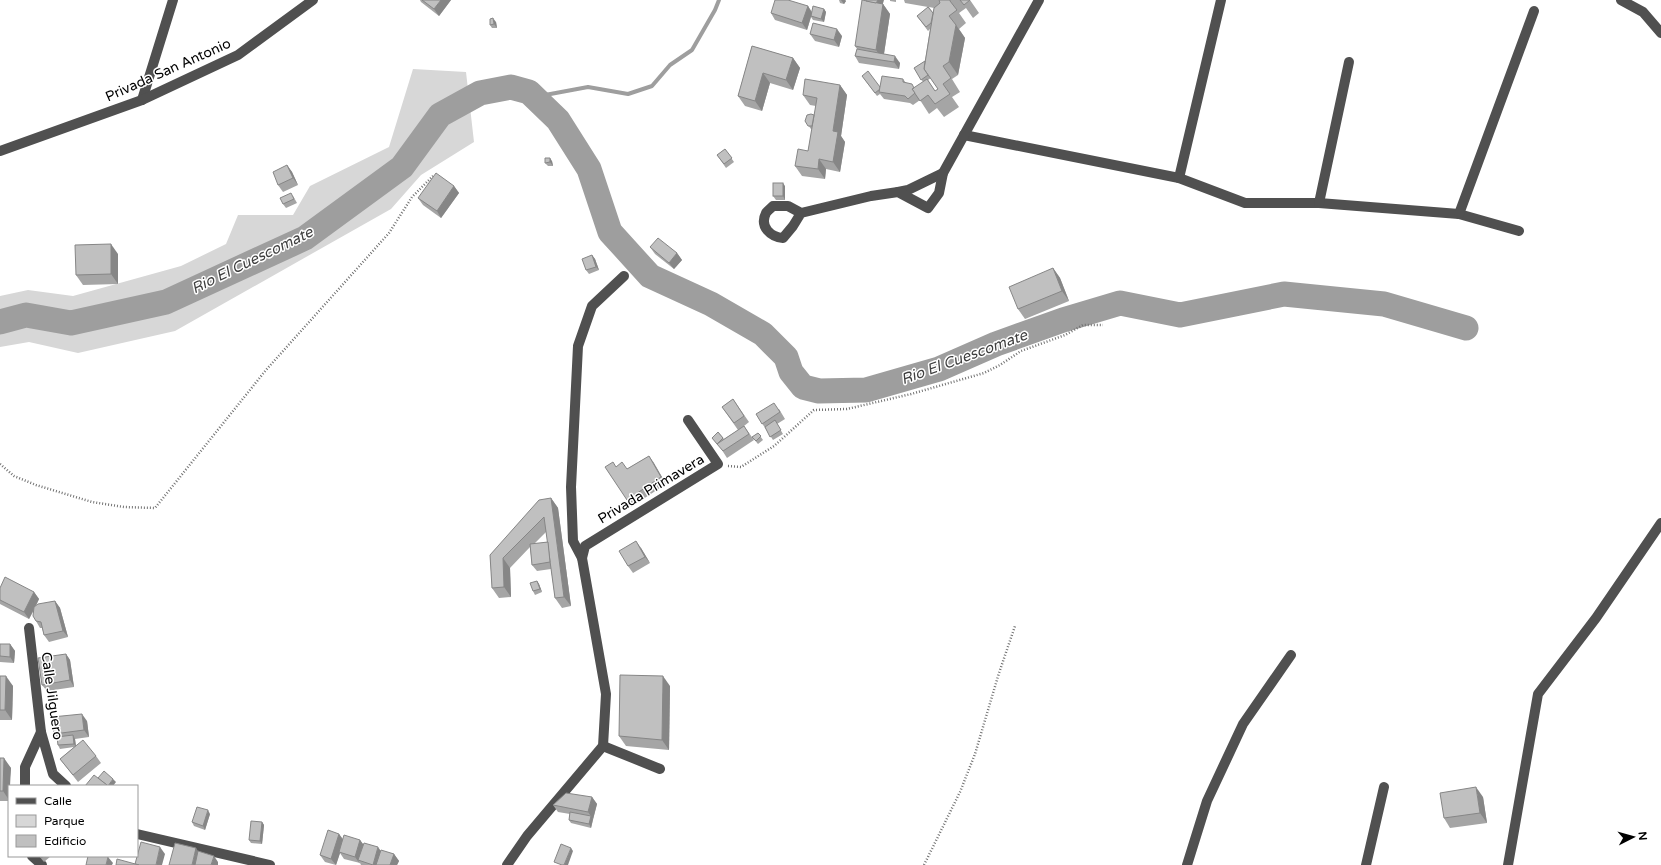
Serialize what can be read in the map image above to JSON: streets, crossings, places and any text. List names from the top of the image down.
{
  "streets": {
    "street": ["Privada San Antonio", "Privada Primavera", "Calle Jilguero"]
  },
  "water": ["Rio El Cuescomate"],
  "legend": ["Calle", "Parque", "Edificio"],
  "north": "right"
}
